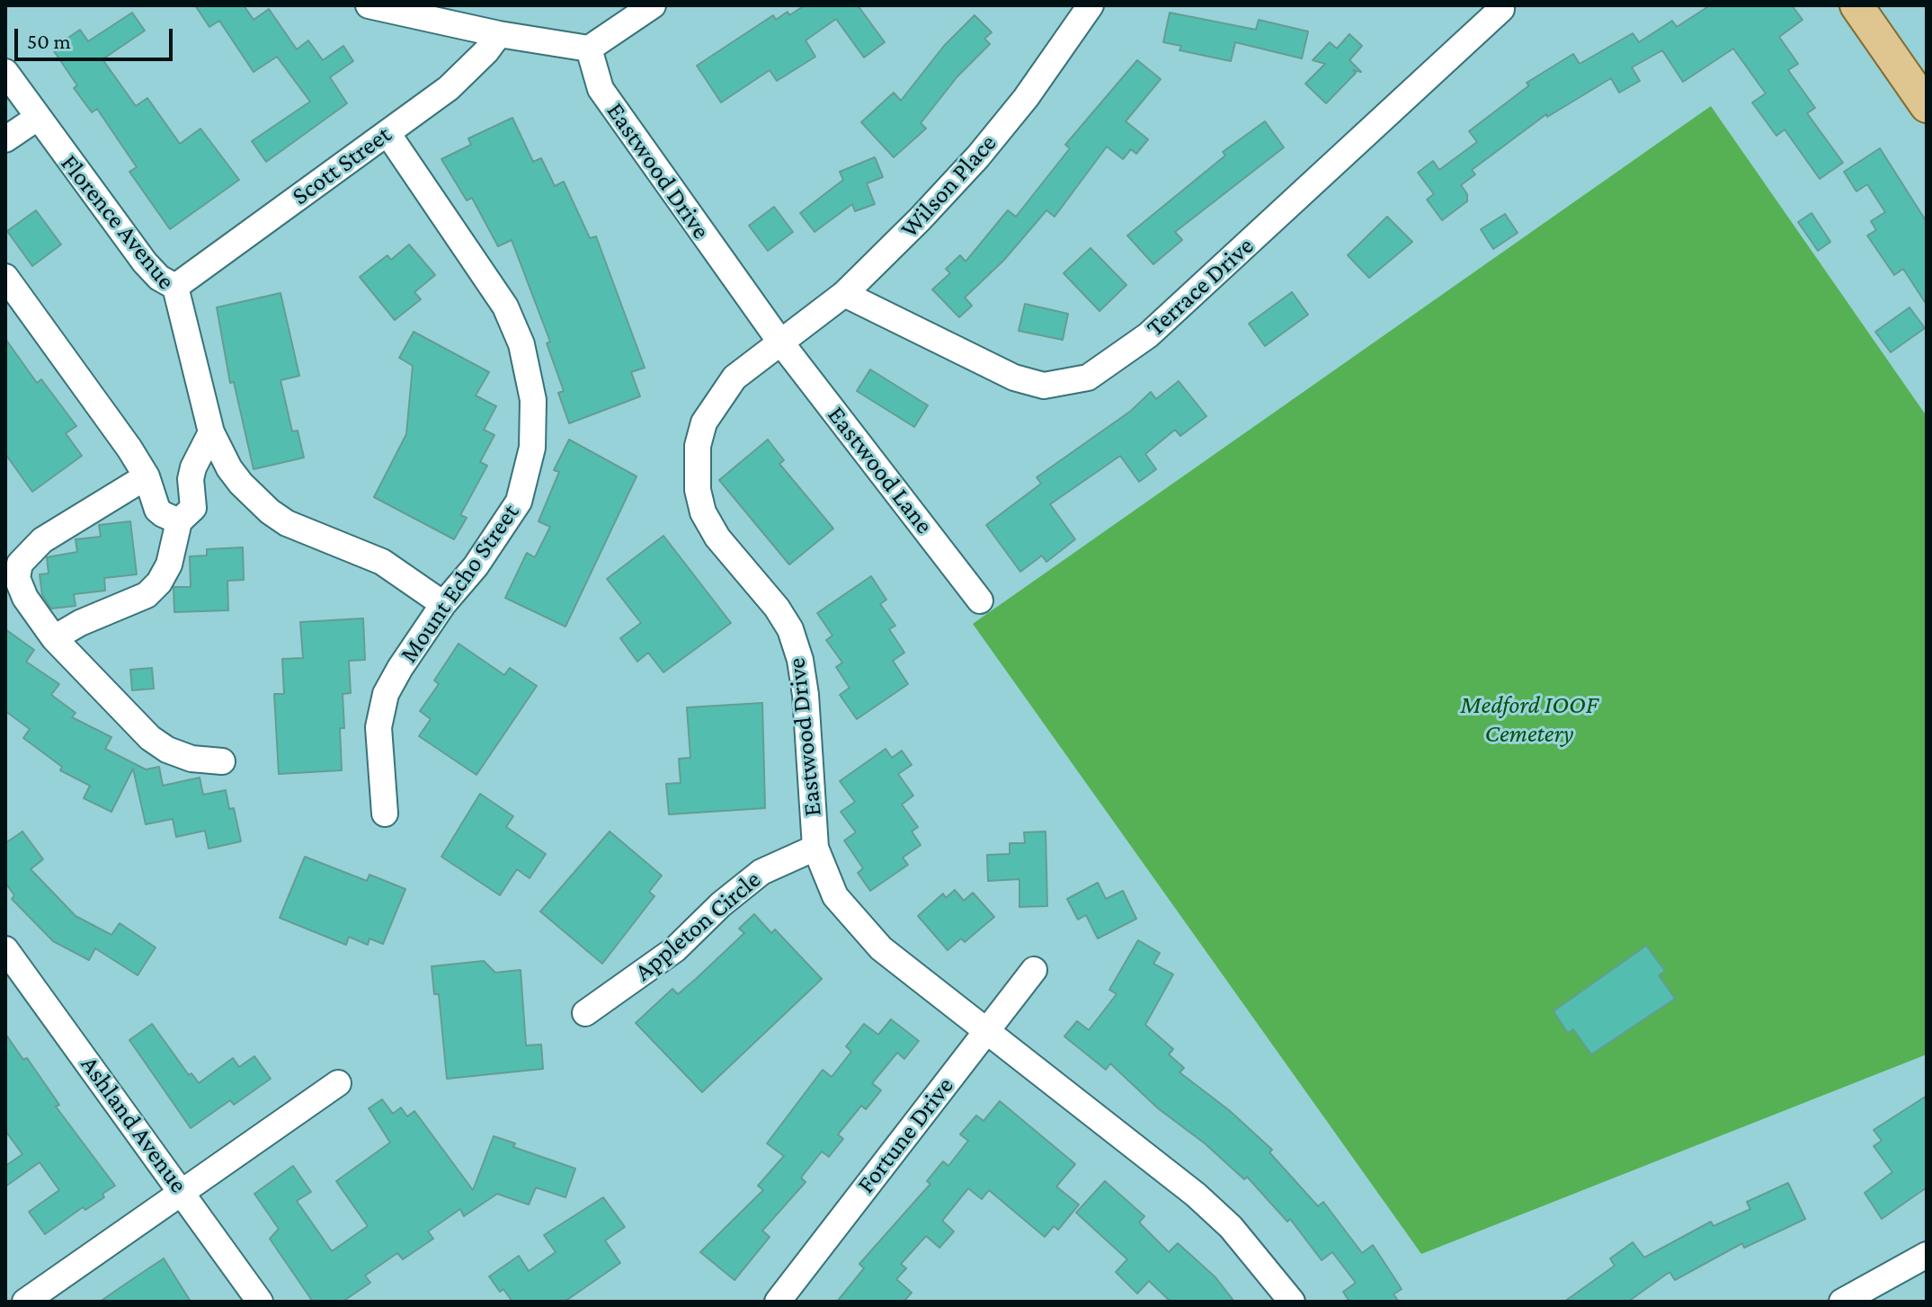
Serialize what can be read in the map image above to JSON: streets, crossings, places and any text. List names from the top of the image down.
{
  "streets": {
    "street": [
      "Scott Street",
      "Eastwood Drive",
      "Wilson Place",
      "Florence Avenue",
      "Terrace Drive",
      "Eastwood Lane",
      "Mount Echo Street",
      "Appleton Circle",
      "Ashland Avenue",
      "Fortune Drive"
    ]
  },
  "crossings": [
    ["Scott Street", "Florence Avenue"],
    ["Scott Street", "Mount Echo Street"],
    ["Eastwood Drive", "Wilson Place"],
    ["Eastwood Drive", "Eastwood Lane"],
    ["Eastwood Drive", "Appleton Circle"],
    ["Eastwood Drive", "Fortune Drive"],
    ["Wilson Place", "Terrace Drive"],
    ["Wilson Place", "Eastwood Lane"],
    ["Florence Avenue", "Mount Echo Street"]
  ],
  "parks": ["Medford IOOF Cemetery"],
  "scale_bar": "50 m"
}
